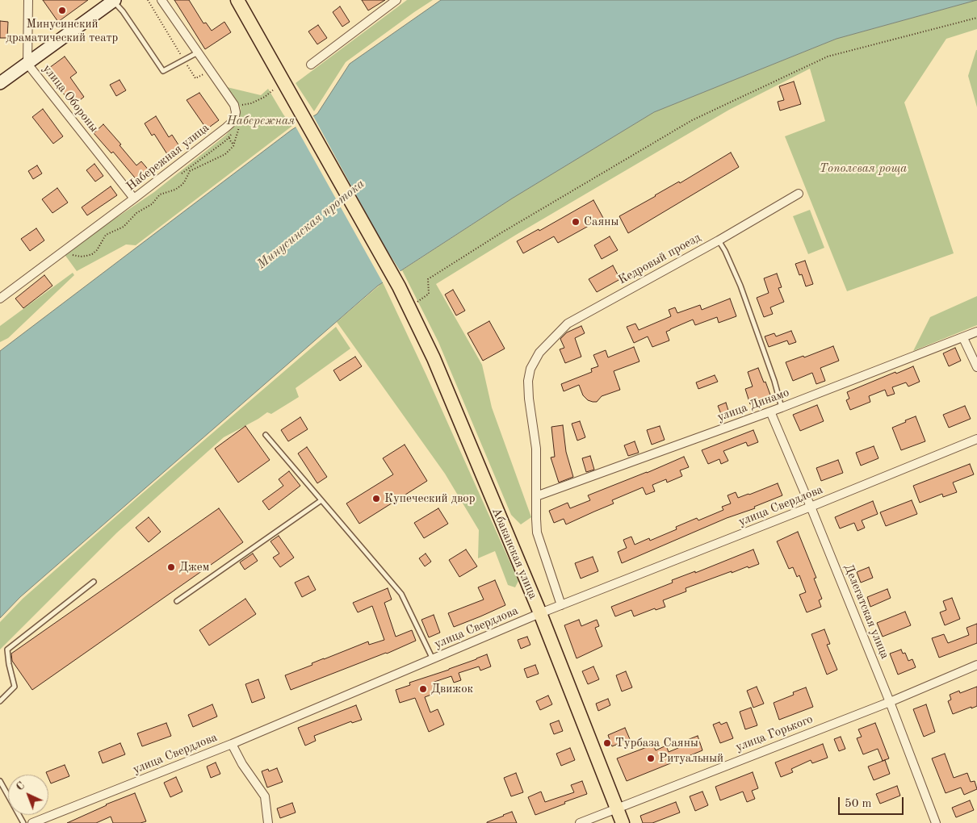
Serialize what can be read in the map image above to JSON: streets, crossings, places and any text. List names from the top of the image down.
{
  "streets": {
    "main road": ["Абаканская улица"],
    "street": [
      "улица Обороны",
      "Набережная улица",
      "Кедровый проезд",
      "улица Динамо",
      "улица Свердлова",
      "Делегатская улица",
      "улица Горького"
    ]
  },
  "crossings": [
    ["улица Обороны", "Набережная улица"],
    ["Кедровый проезд", "Абаканская улица"],
    ["улица Динамо", "Абаканская улица"],
    ["улица Динамо", "Делегатская улица"],
    ["улица Свердлова", "Абаканская улица"],
    ["улица Свердлова", "Делегатская улица"],
    ["Абаканская улица", "улица Горького"],
    ["Делегатская улица", "улица Горького"]
  ],
  "water": ["Минусинская протока"],
  "parks": ["Набережная", "Тополевая роща"],
  "places": [
    "Минусинский драматический театр",
    "Саяны",
    "Купеческий двор",
    "Джем",
    "Движок",
    "Турбаза Саяны",
    "Ритуальный"
  ],
  "scale_bar": "50 m",
  "north": "top left"
}
